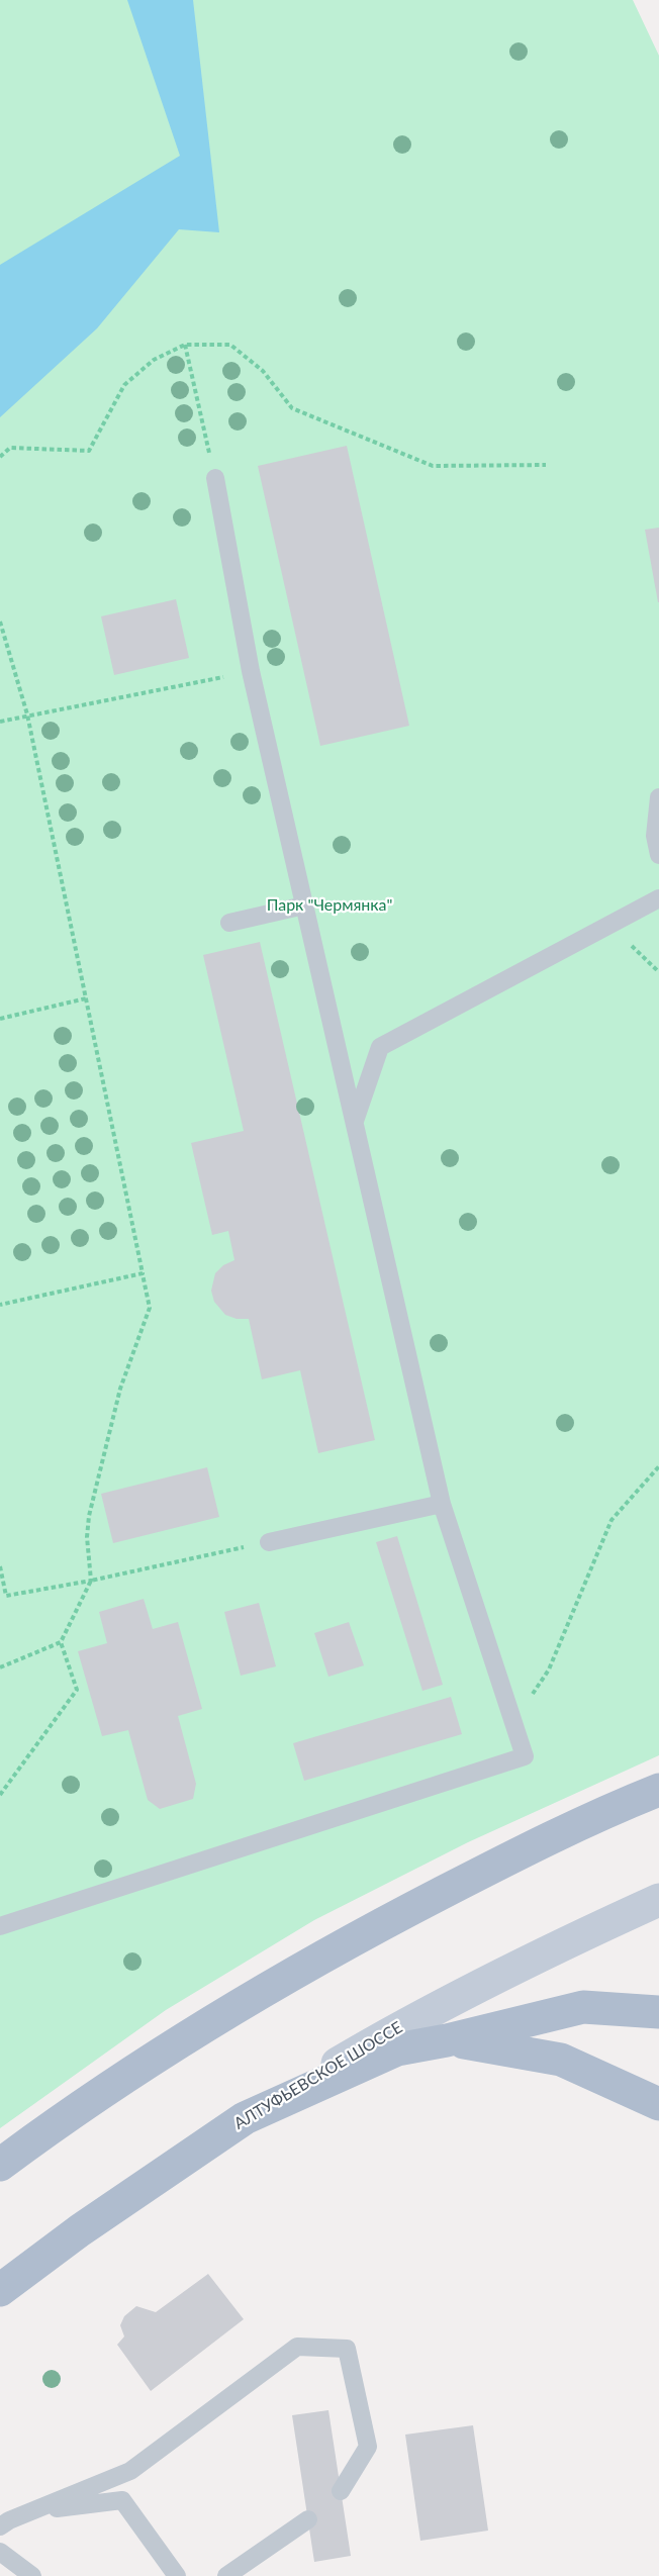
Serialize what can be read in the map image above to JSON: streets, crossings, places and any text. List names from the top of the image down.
{
  "streets": {
    "main road": ["АЛТУФЬЕВСКОЕ ШОССЕ"]
  },
  "parks": ["Парк \"Чермянка\""]
}
